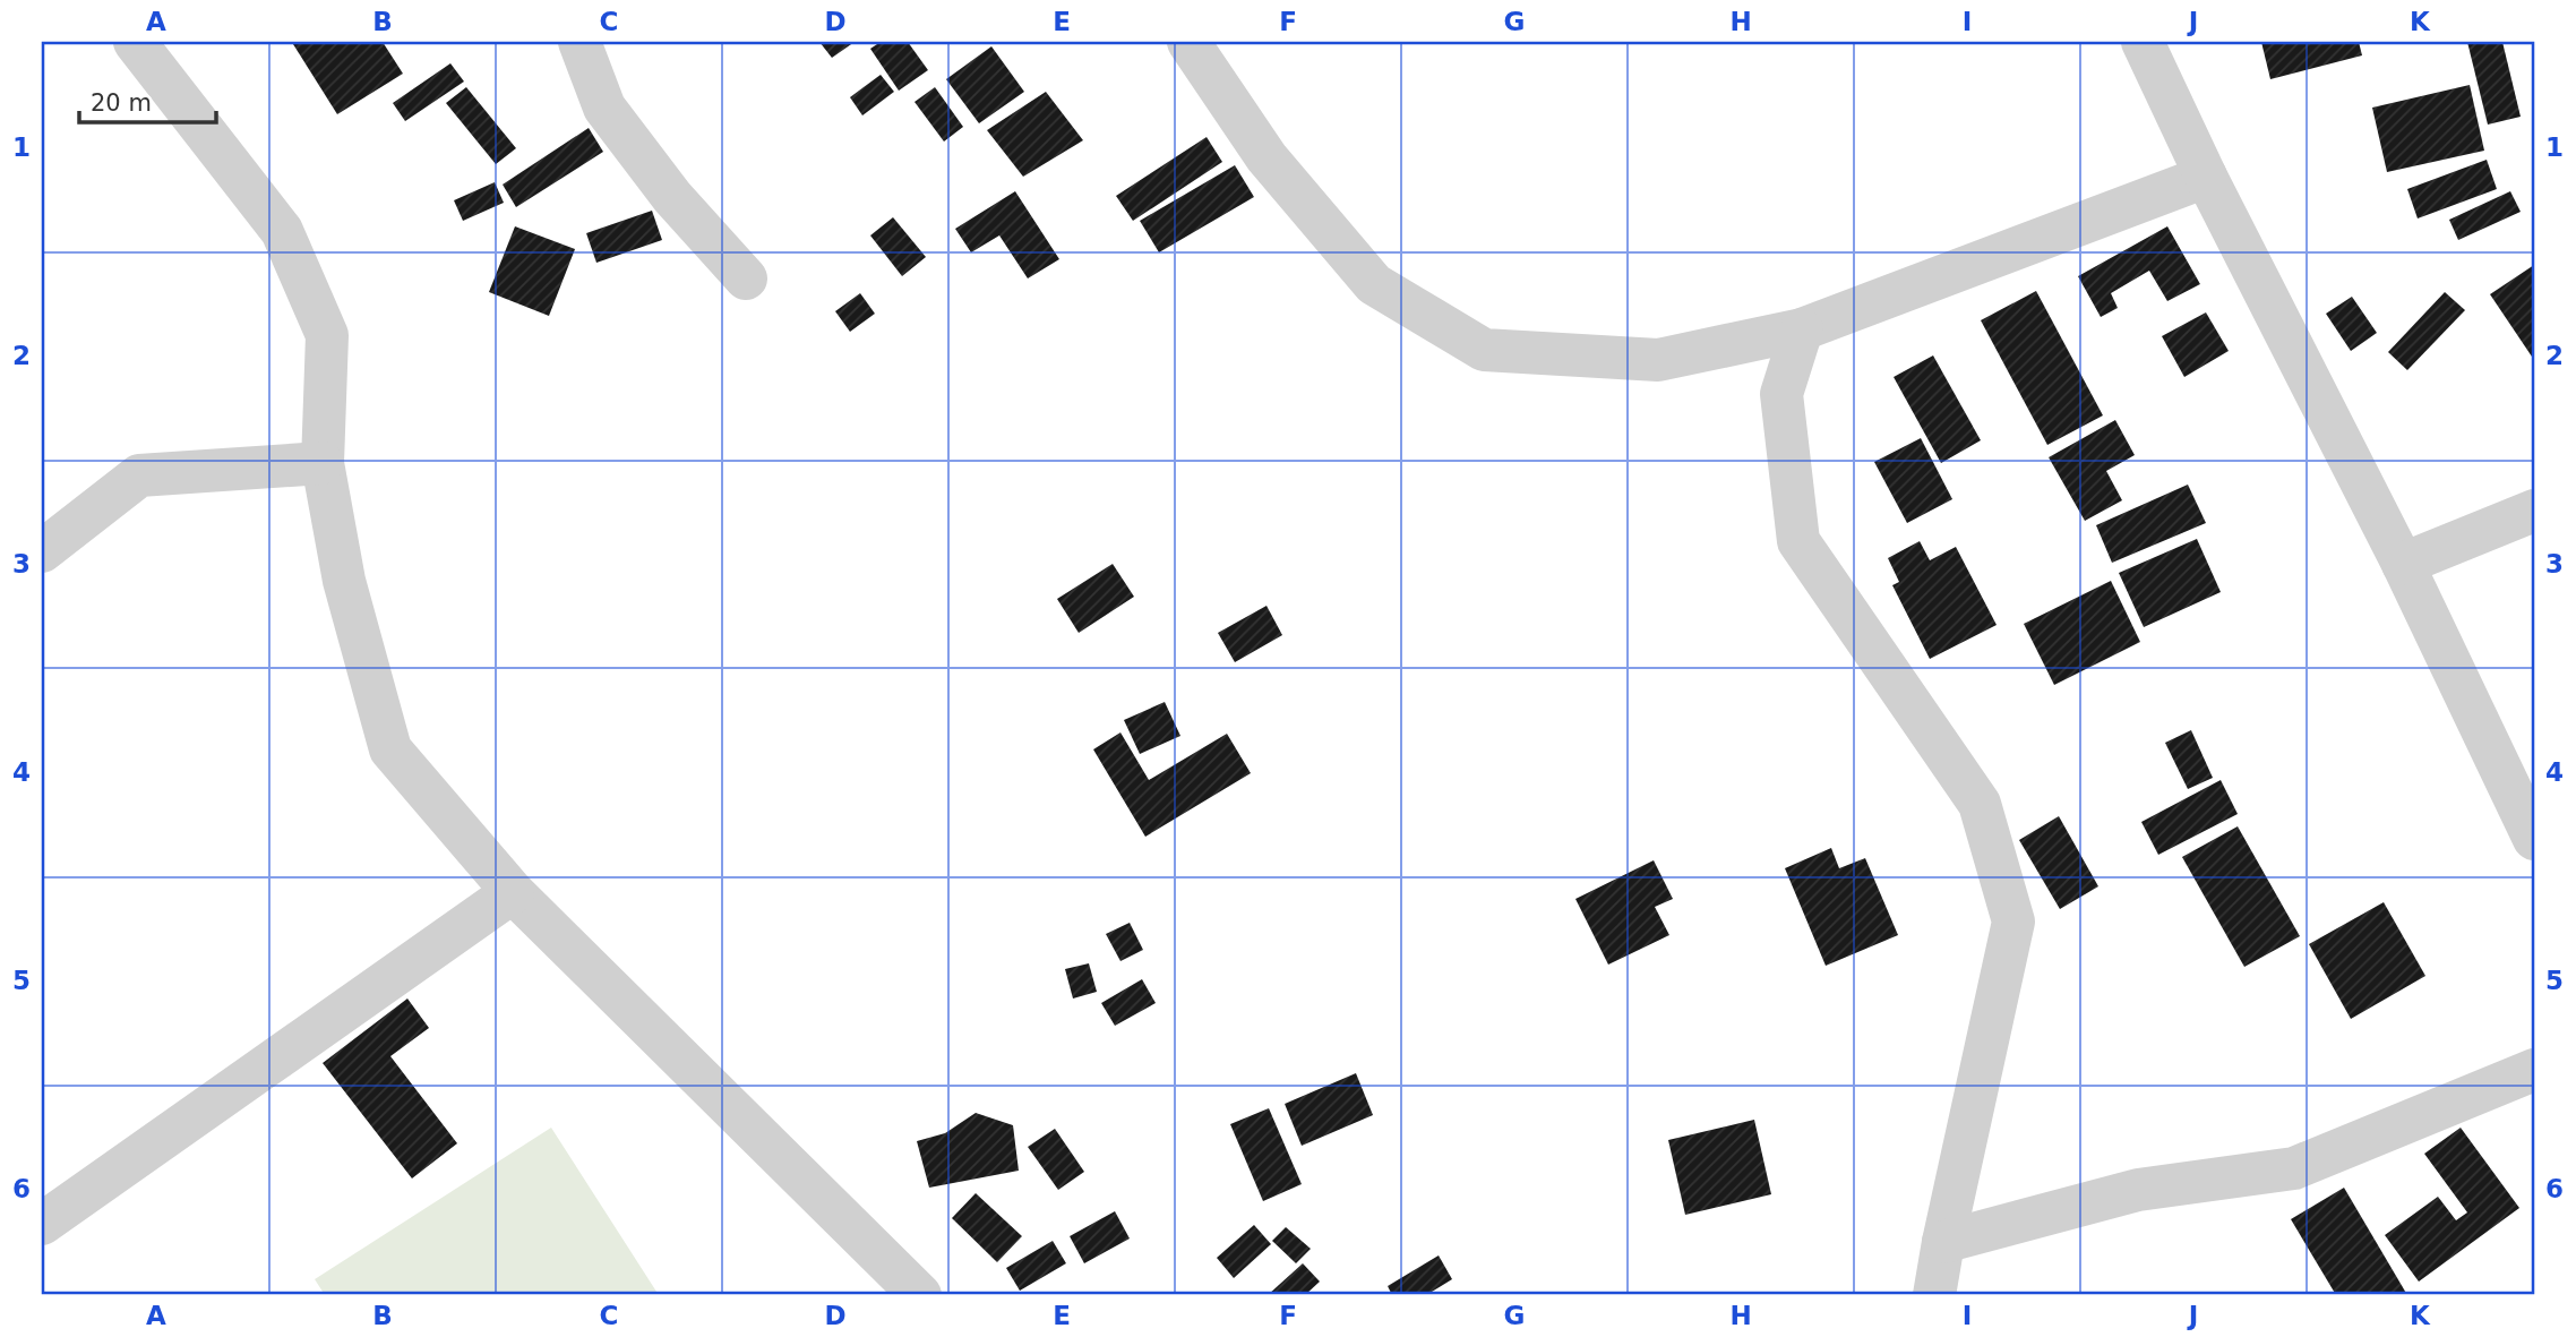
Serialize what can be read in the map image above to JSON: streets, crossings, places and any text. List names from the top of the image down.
{
  "scale_bar": "20 m",
  "grid": {
    "columns": [
      "A",
      "B",
      "C",
      "D",
      "E",
      "F",
      "G",
      "H",
      "I",
      "J",
      "K"
    ],
    "rows": [
      "1",
      "2",
      "3",
      "4",
      "5",
      "6"
    ]
  }
}
